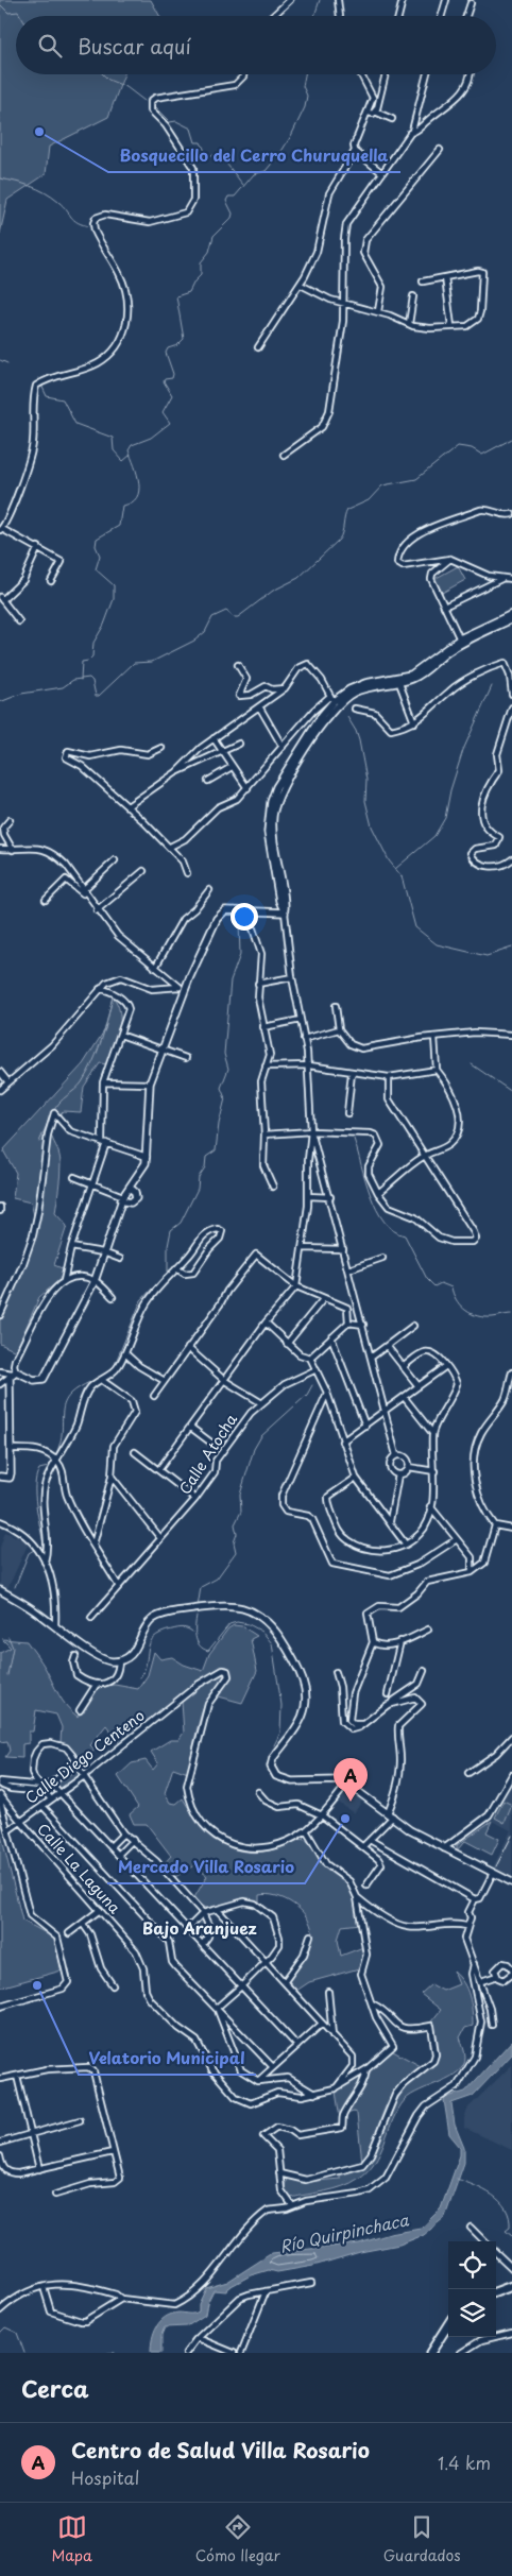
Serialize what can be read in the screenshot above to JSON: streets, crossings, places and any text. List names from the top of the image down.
{
  "streets": {
    "street": ["Calle Atocha", "Calle Diego Centeno", "Calle La Laguna"]
  },
  "crossings": [
    ["Calle Diego Centeno", "Calle La Laguna"]
  ],
  "districts": ["Bajo Aranjuez"],
  "water": ["Río Quirpinchaca"],
  "places": ["Bosquecillo del Cerro Churuquella", "Mercado Villa Rosario", "Velatorio Municipal"],
  "page": {
    "search": "Buscar aquí",
    "pins": "A",
    "heading": "Cerca",
    "list": [
      {
        "mark": "A",
        "name": "Centro de Salud Villa Rosario",
        "note": "Hospital",
        "value": "1.4 km"
      }
    ],
    "nav": ["Mapa", "Cómo llegar", "Guardados"]
  }
}
